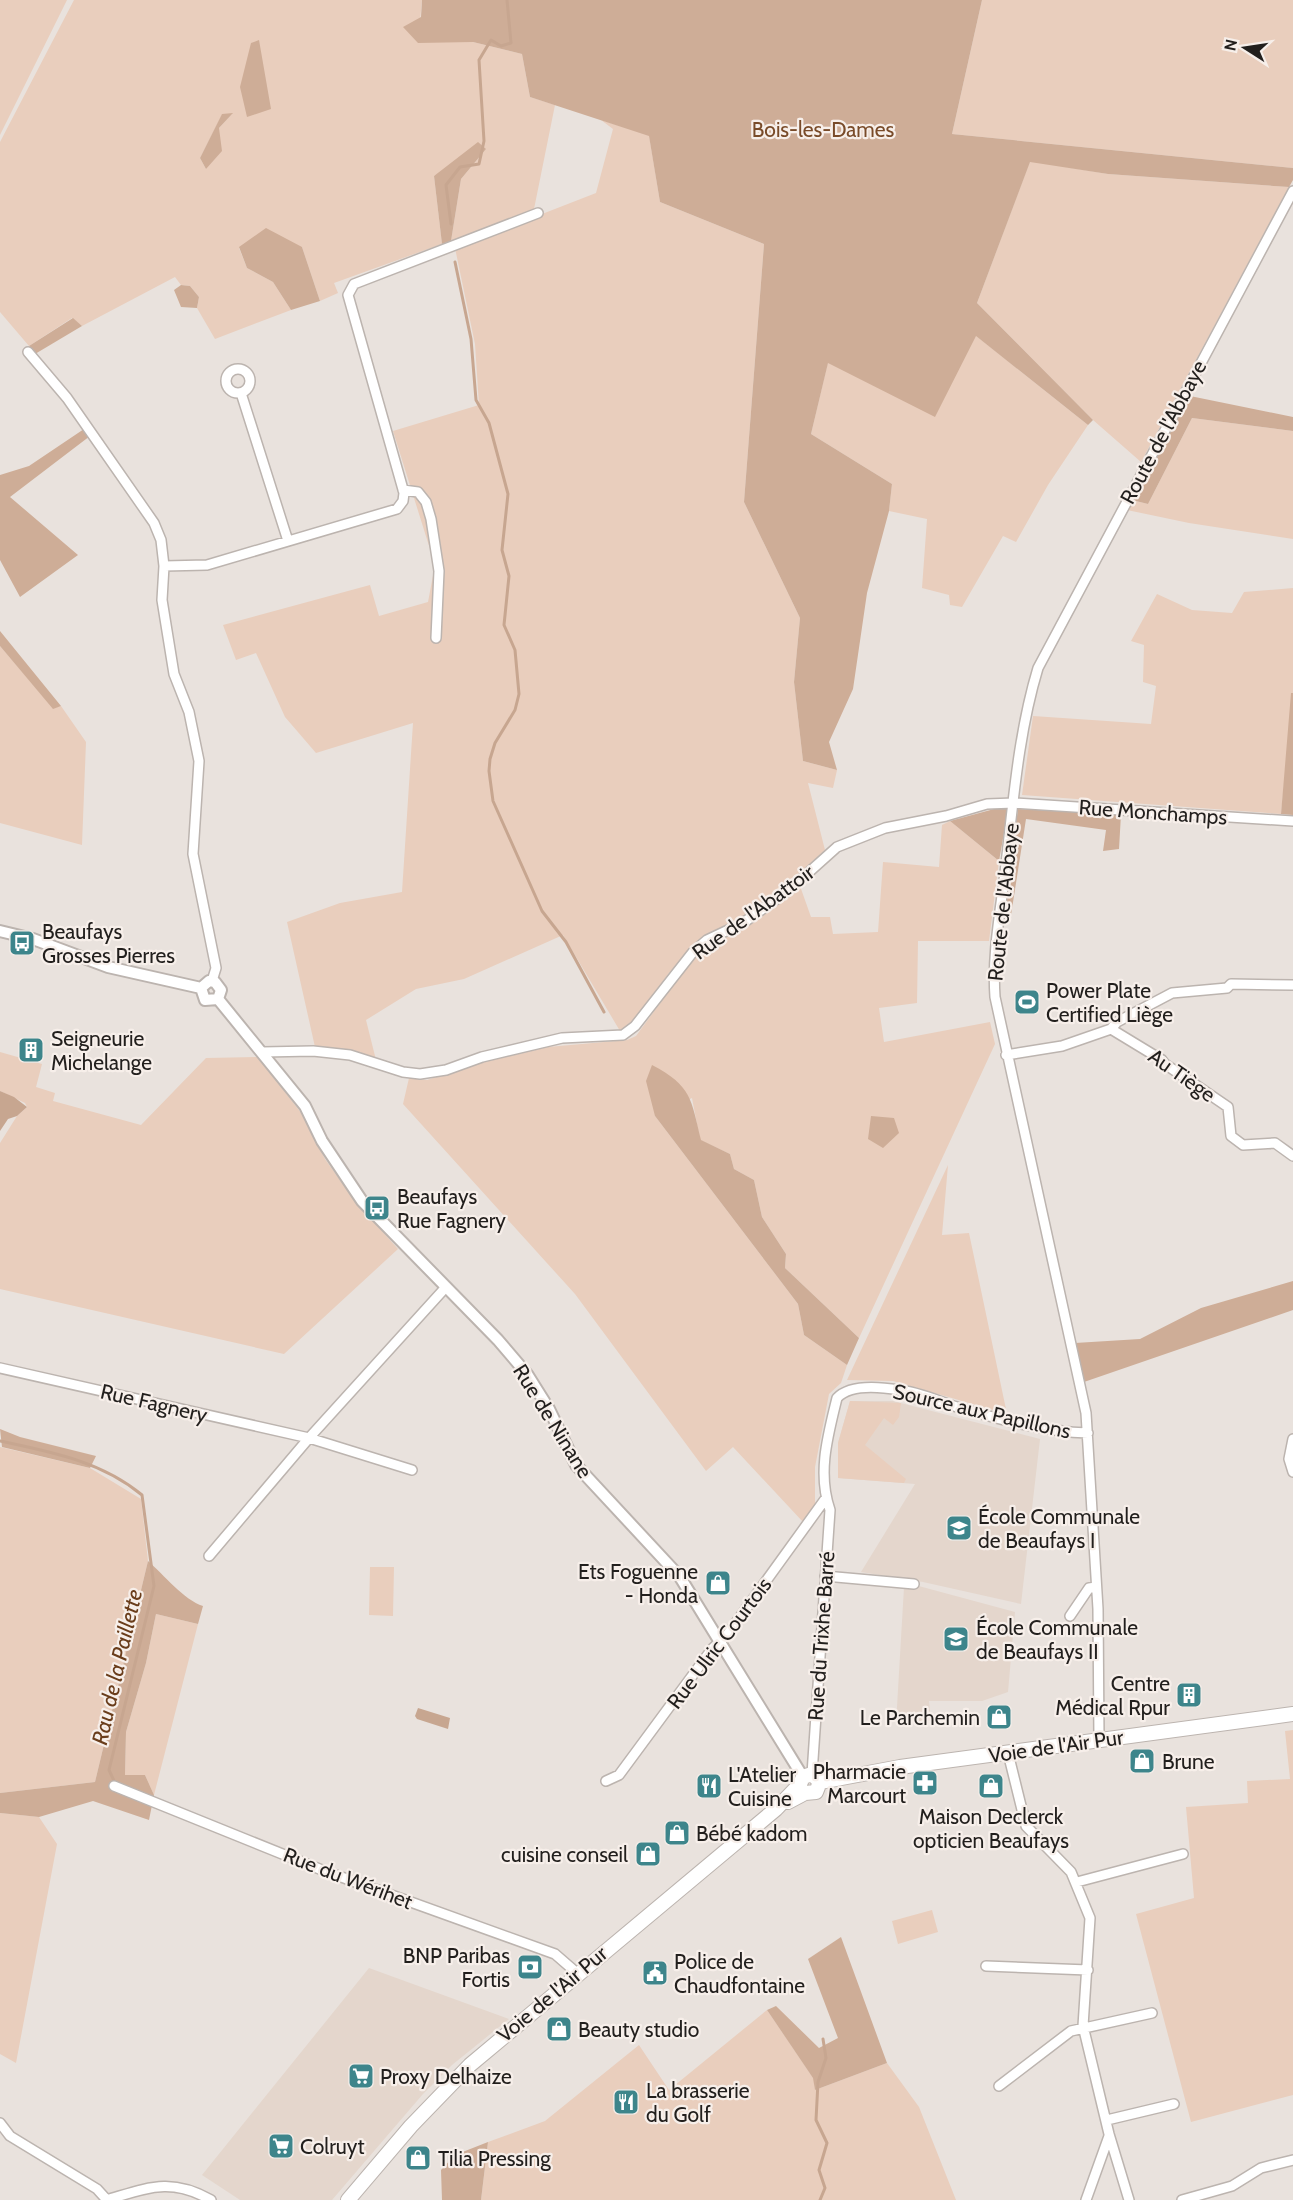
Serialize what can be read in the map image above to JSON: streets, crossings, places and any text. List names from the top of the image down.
{
  "streets": {
    "main road": ["Voie de l'Air Pur"],
    "street": [
      "Route de l'Abbaye",
      "Rue Monchamps",
      "Rue de l'Abattoir",
      "Au Tiège",
      "Rue Fagnery",
      "Source aux Papillons",
      "Rue de Ninane",
      "Rue du Trixhe Barré",
      "Rue Ulric Courtois",
      "Rue du Wérihet"
    ]
  },
  "crossings": [
    ["Route de l'Abbaye", "Rue Monchamps"],
    ["Route de l'Abbaye", "Rue de l'Abattoir"],
    ["Route de l'Abbaye", "Source aux Papillons"],
    ["Route de l'Abbaye", "Voie de l'Air Pur"],
    ["Rue Monchamps", "Rue de l'Abattoir"],
    ["Rue de l'Abattoir", "Rue de Ninane"],
    ["Source aux Papillons", "Rue du Trixhe Barré"],
    ["Source aux Papillons", "Rue Ulric Courtois"],
    ["Rue de Ninane", "Rue du Trixhe Barré"],
    ["Rue de Ninane", "Rue Ulric Courtois"],
    ["Rue de Ninane", "Voie de l'Air Pur"],
    ["Rue du Trixhe Barré", "Rue Ulric Courtois"],
    ["Rue du Trixhe Barré", "Voie de l'Air Pur"],
    ["Voie de l'Air Pur", "Rue du Wérihet"]
  ],
  "water": ["Rau de la Paillette"],
  "parks": ["Bois-les-Dames"],
  "places": {
    "bus stop": ["Beaufays Grosses Pierres", "Beaufays Rue Fagnery"],
    "sports": ["Power Plate Certified Liège"],
    "building": ["Seigneurie Michelange", "Centre Médical Rpur"],
    "school or university": ["École Communale de Beaufays I", "École Communale de Beaufays II"],
    "shop": [
      "Ets Foguenne - Honda",
      "Le Parchemin",
      "Brune",
      "Maison Declerck opticien Beaufays",
      "Bébé kadom",
      "cuisine conseil",
      "Beauty studio",
      "Tilia Pressing"
    ],
    "pharmacy": ["Pharmacie Marcourt"],
    "restaurant": ["L'Atelier Cuisine", "La brasserie du Golf"],
    "bank": ["BNP Paribas Fortis"],
    "public building": ["Police de Chaudfontaine"],
    "supermarket": ["Proxy Delhaize", "Colruyt"]
  },
  "north": "left"
}
